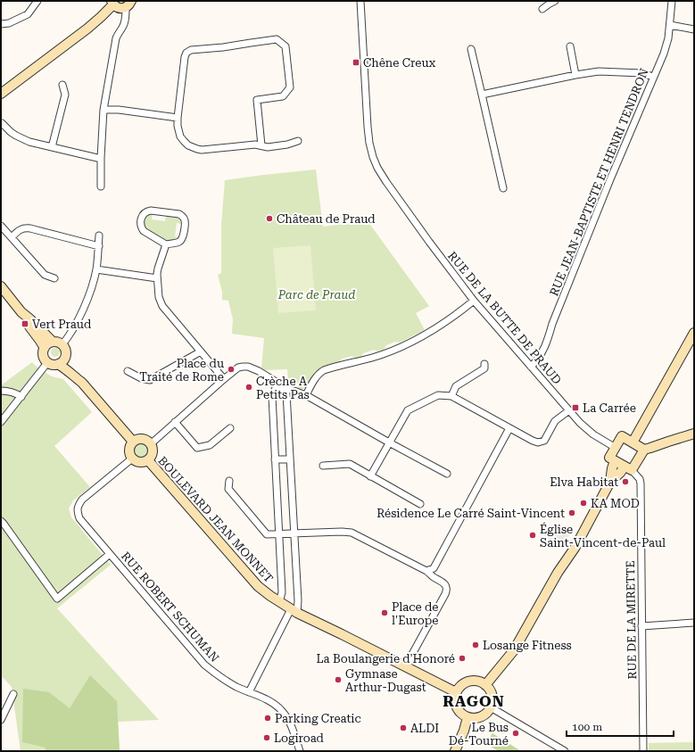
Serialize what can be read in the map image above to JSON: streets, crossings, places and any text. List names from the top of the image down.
{
  "streets": {
    "street": [
      "RUE JEAN-BAPTISTE ET HENRI TENDRON",
      "RUE DE LA BUTTE DE PRAUD",
      "BOULEVARD JEAN MONNET",
      "RUE ROBERT SCHUMAN",
      "RUE DE LA MIRETTE"
    ]
  },
  "crossings": [
    ["RUE JEAN-BAPTISTE ET HENRI TENDRON", "RUE DE LA BUTTE DE PRAUD"],
    ["BOULEVARD JEAN MONNET", "RUE ROBERT SCHUMAN"]
  ],
  "districts": ["RAGON"],
  "parks": ["Parc de Praud"],
  "places": {
    "transit": ["Chêne Creux", "Vert Praud", "La Carrée"],
    "other": [
      "Château de Praud",
      "Place du Traité de Rome",
      "Crèche A Petits Pas",
      "Elva Habitat",
      "KA MOD",
      "Résidence Le Carré Saint-Vincent",
      "Église Saint-Vincent-de-Paul",
      "Place de l'Europe",
      "Losange Fitness",
      "La Boulangerie d'Honoré",
      "Gymnase Arthur-Dugast",
      "Parking Creatic",
      "ALDI",
      "Le Bus Dé-Tourné",
      "Logiroad"
    ]
  },
  "scale_bar": "100 m"
}
